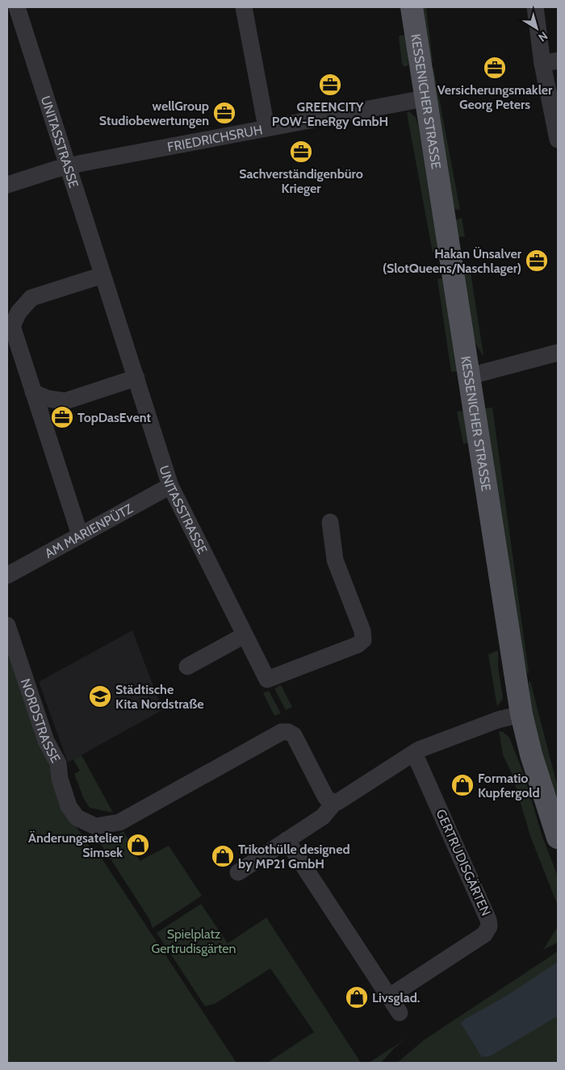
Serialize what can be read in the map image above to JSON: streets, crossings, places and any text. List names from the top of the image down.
{
  "streets": {
    "main road": ["KESSENICHER STRASSE"],
    "street": [
      "FRIEDRICHSRUH",
      "UNITASSTRASSE",
      "AM MARIENPÜTZ",
      "NORDSTRASSE",
      "GERTRUDISGÄRTEN"
    ]
  },
  "crossings": [
    ["KESSENICHER STRASSE", "FRIEDRICHSRUH"],
    ["FRIEDRICHSRUH", "UNITASSTRASSE"],
    ["UNITASSTRASSE", "AM MARIENPÜTZ"]
  ],
  "parks": ["Spielplatz Gertrudisgärten"],
  "places": {
    "office": [
      "Versicherungsmakler Georg Peters",
      "GREENCITY POW-EneRgy GmbH",
      "wellGroup Studiobewertungen",
      "Sachverständigenbüro Krieger",
      "Hakan Ünsalver (SlotQueens/Naschlager)",
      "TopDasEvent"
    ],
    "school or university": ["Städtische Kita Nordstraße"],
    "shop": [
      "Formatio Kupfergold",
      "Änderungsatelier Simsek",
      "Trikothülle designed by MP21 GmbH",
      "Livsglad."
    ]
  },
  "north": "bottom right"
}
